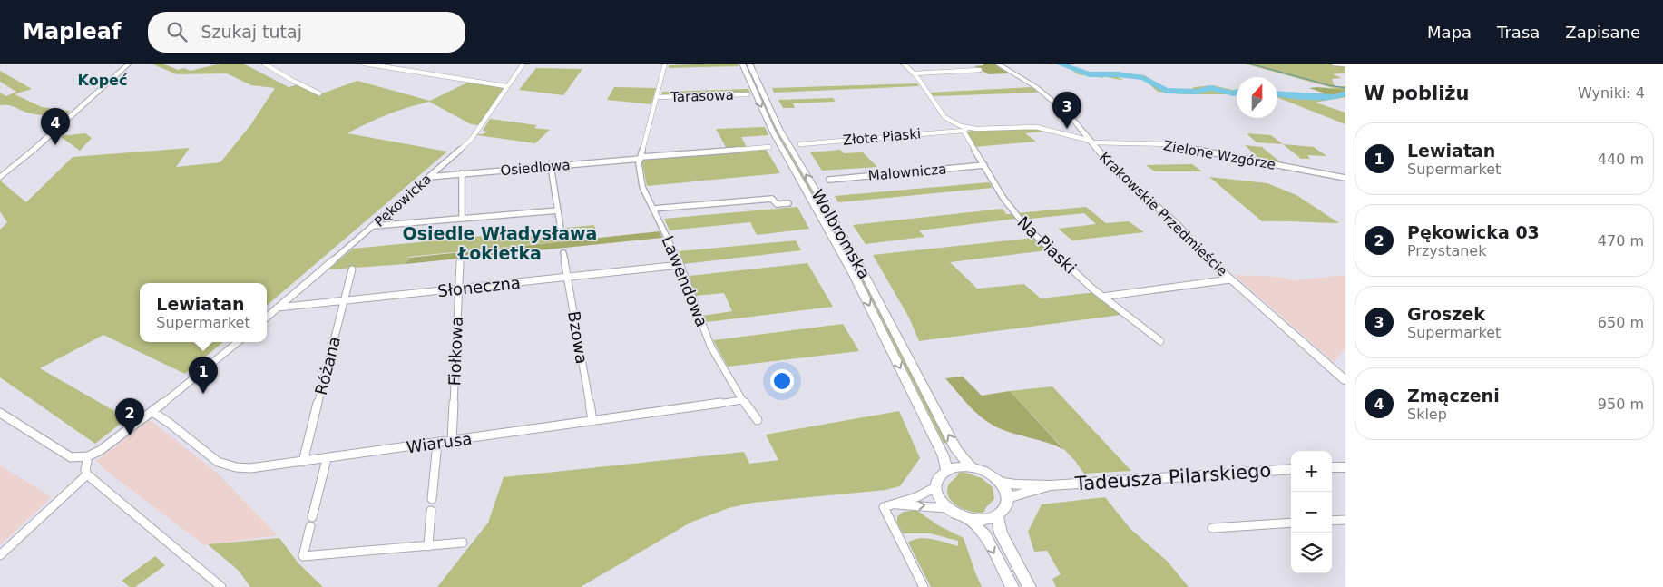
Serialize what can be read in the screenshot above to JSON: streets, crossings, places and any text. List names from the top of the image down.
{
  "streets": {
    "main road": ["Krakowskie Przedmieście", "Wolbromska", "Tadeusza Pilarskiego"],
    "street": [
      "Tarasowa",
      "Złote Piaski",
      "Zielone Wzgórze",
      "Osiedlowa",
      "Malownicza",
      "Pękowicka",
      "Na Piaski",
      "Lawendowa",
      "Słoneczna",
      "Bzowa",
      "Fiołkowa",
      "Różana",
      "Wiarusa"
    ]
  },
  "crossings": [
    ["Tarasowa", "Lawendowa"],
    ["Złote Piaski", "Zielone Wzgórze"],
    ["Złote Piaski", "Na Piaski"],
    ["Zielone Wzgórze", "Krakowskie Przedmieście"],
    ["Osiedlowa", "Pękowicka"],
    ["Osiedlowa", "Lawendowa"],
    ["Malownicza", "Na Piaski"],
    ["Pękowicka", "Słoneczna"],
    ["Wolbromska", "Tadeusza Pilarskiego"],
    ["Lawendowa", "Słoneczna"],
    ["Lawendowa", "Wiarusa"],
    ["Słoneczna", "Bzowa"],
    ["Słoneczna", "Fiołkowa"],
    ["Słoneczna", "Różana"],
    ["Bzowa", "Wiarusa"],
    ["Fiołkowa", "Wiarusa"],
    ["Różana", "Wiarusa"]
  ],
  "districts": ["Kopeć", "Osiedle Władysława Łokietka"],
  "north": "top",
  "page": {
    "header": "Mapleaf",
    "search": "Szukaj tutaj",
    "nav": ["Mapa", "Trasa", "Zapisane"],
    "heading": ["W pobliżu", "Wyniki: 4"],
    "pins": [
      "3",
      "4",
      "1",
      "2"
    ],
    "list": [
      {
        "mark": "1",
        "name": "Lewiatan",
        "note": "Supermarket",
        "value": "440 m"
      },
      {
        "mark": "2",
        "name": "Pękowicka 03",
        "note": "Przystanek",
        "value": "470 m"
      },
      {
        "mark": "3",
        "name": "Groszek",
        "note": "Supermarket",
        "value": "650 m"
      },
      {
        "mark": "4",
        "name": "Zmączeni",
        "note": "Sklep",
        "value": "950 m"
      }
    ],
    "popup": ["Lewiatan", "Supermarket"],
    "map_buttons": ["+", "−"]
  }
}
